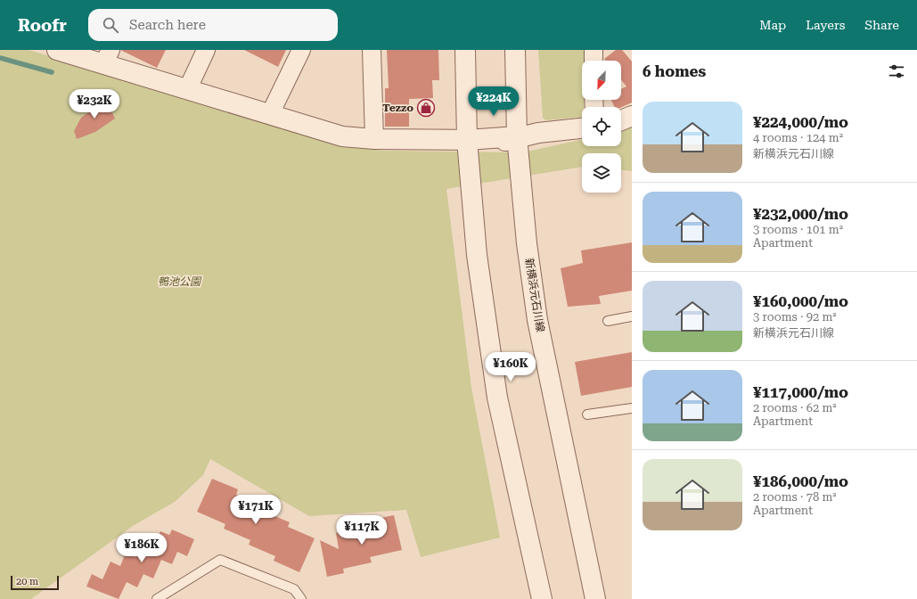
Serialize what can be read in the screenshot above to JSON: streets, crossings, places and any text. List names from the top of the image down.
{
  "streets": {
    "street": ["新横浜元石川線"]
  },
  "parks": ["鴨池公園"],
  "places": {
    "shop": ["Tezzo"]
  },
  "scale_bar": "20 m",
  "north": "bottom left",
  "page": {
    "header": "Roofr",
    "search": "Search here",
    "nav": ["Map", "Layers", "Share"],
    "heading": "6 homes",
    "price": [
      "¥224K",
      "¥232K",
      "¥160K",
      "¥171K",
      "¥117K",
      "¥186K"
    ],
    "list": [
      {
        "name": "¥224,000/mo",
        "note": "4 rooms · 124 m² · 新横浜元石川線"
      },
      {
        "name": "¥232,000/mo",
        "note": "3 rooms · 101 m² · Apartment"
      },
      {
        "name": "¥160,000/mo",
        "note": "3 rooms · 92 m² · 新横浜元石川線"
      },
      {
        "name": "¥117,000/mo",
        "note": "2 rooms · 62 m² · Apartment"
      },
      {
        "name": "¥186,000/mo",
        "note": "2 rooms · 78 m² · Apartment"
      }
    ],
    "scale": "20 m"
  }
}
